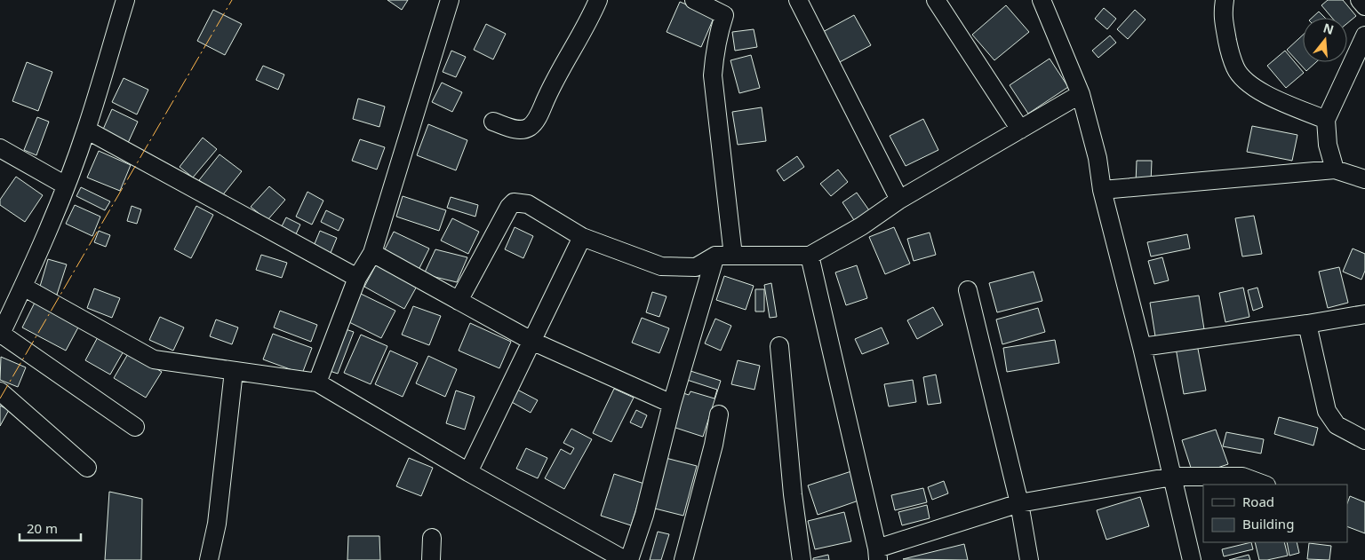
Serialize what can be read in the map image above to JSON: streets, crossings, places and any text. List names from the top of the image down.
{
  "legend": ["Road", "Building"],
  "scale_bar": "20 m",
  "north": "top"
}
